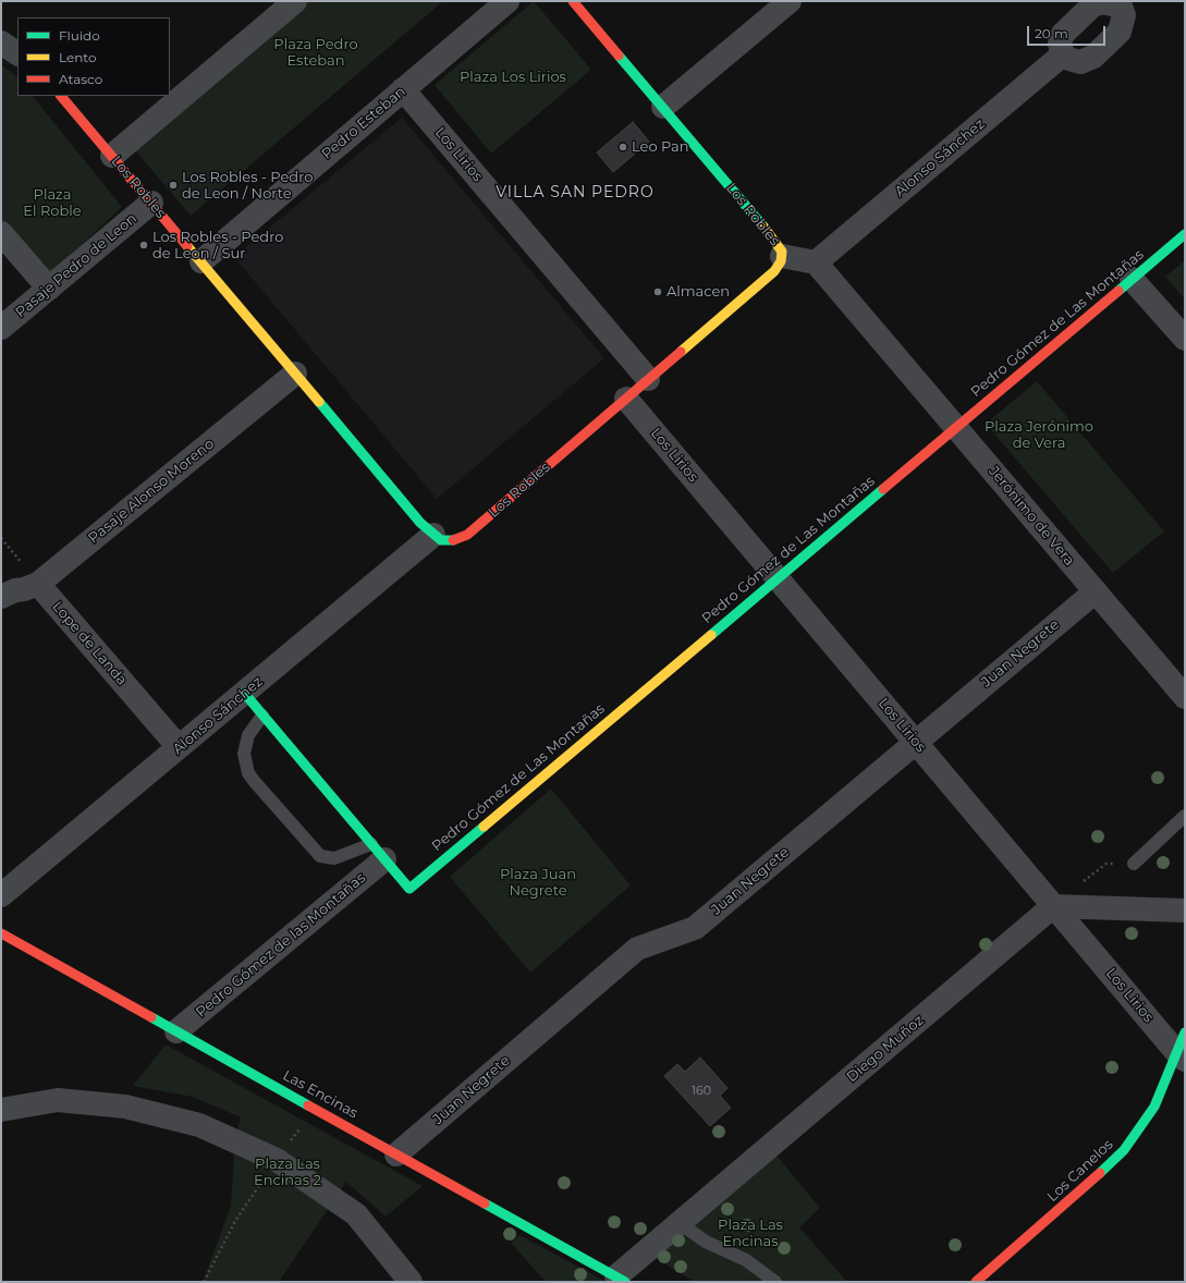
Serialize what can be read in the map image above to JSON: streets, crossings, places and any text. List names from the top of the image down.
{
  "streets": {
    "street": [
      "Pedro Esteban",
      "Los Lirios",
      "Alonso Sánchez",
      "Los Robles",
      "Pasaje Pedro de Leon",
      "Pedro Gómez de Las Montañas",
      "Pasaje Alonso Moreno",
      "Jerónimo de Vera",
      "Lope de Landa",
      "Juan Negrete",
      "Pedro Gómez de las Montañas",
      "Diego Muñoz",
      "Las Encinas",
      "Los Canelos"
    ]
  },
  "crossings": [
    ["Pedro Esteban", "Los Lirios"],
    ["Pedro Esteban", "Los Robles"],
    ["Los Lirios", "Los Robles"],
    ["Los Lirios", "Pedro Gómez de Las Montañas"],
    ["Los Lirios", "Juan Negrete"],
    ["Los Lirios", "Diego Muñoz"],
    ["Los Lirios", "Los Canelos"],
    ["Alonso Sánchez", "Los Robles"],
    ["Alonso Sánchez", "Jerónimo de Vera"],
    ["Alonso Sánchez", "Lope de Landa"],
    ["Los Robles", "Pasaje Pedro de Leon"],
    ["Los Robles", "Pasaje Alonso Moreno"],
    ["Pedro Gómez de Las Montañas", "Jerónimo de Vera"],
    ["Pedro Gómez de Las Montañas", "Pedro Gómez de las Montañas"],
    ["Pasaje Alonso Moreno", "Lope de Landa"],
    ["Jerónimo de Vera", "Juan Negrete"],
    ["Juan Negrete", "Las Encinas"],
    ["Pedro Gómez de las Montañas", "Las Encinas"],
    ["Diego Muñoz", "Las Encinas"]
  ],
  "districts": ["VILLA SAN PEDRO"],
  "parks": [
    "Plaza Pedro Esteban",
    "Plaza Los Lirios",
    "Plaza El Roble",
    "Plaza Jerónimo de Vera",
    "Plaza Juan Negrete",
    "Plaza Las Encinas 2",
    "Plaza Las Encinas"
  ],
  "places": [
    "Leo Pan",
    "Los Robles - Pedro de Leon / Norte",
    "Los Robles - Pedro de Leon / Sur",
    "Almacen"
  ],
  "house_numbers": ["160"],
  "legend": ["Fluido", "Lento", "Atasco"],
  "scale_bar": "20 m"
}
